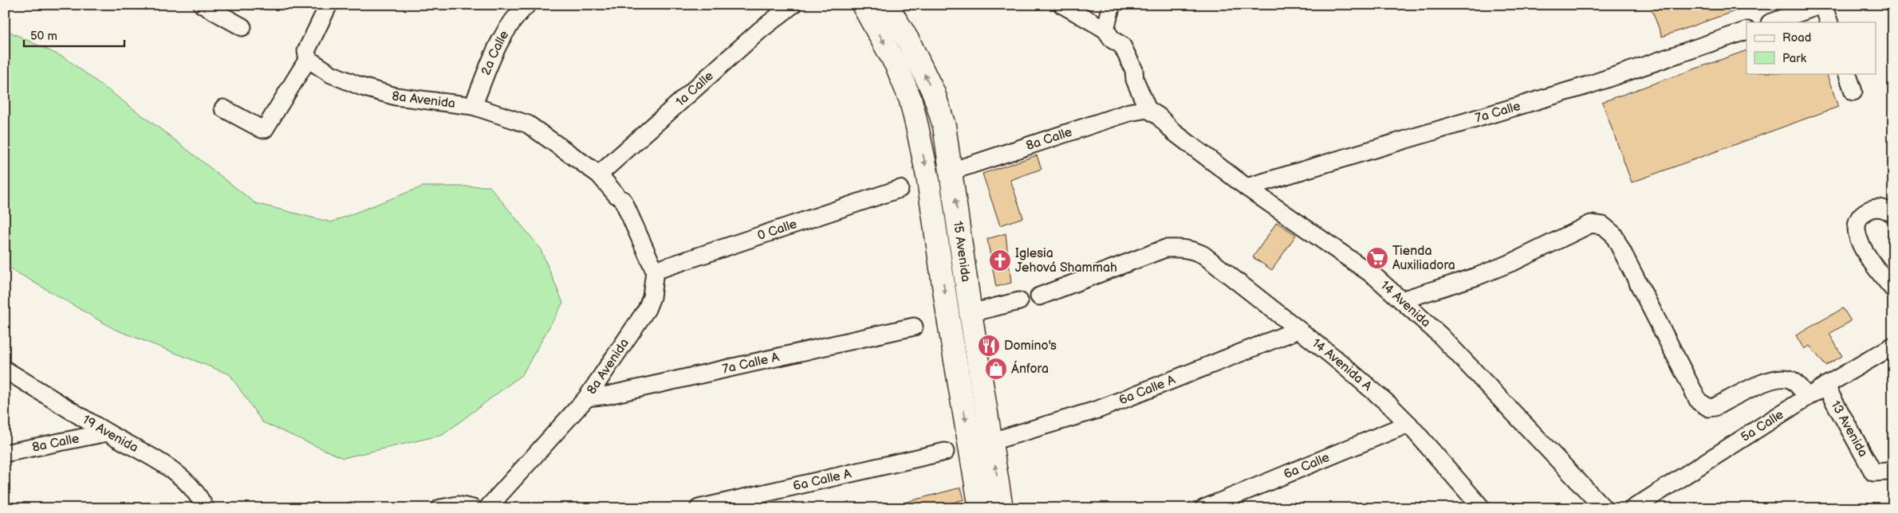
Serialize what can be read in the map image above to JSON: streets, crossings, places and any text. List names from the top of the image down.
{
  "streets": {
    "main road": ["15 Avenida"],
    "street": [
      "2a Calle",
      "1a Calle",
      "8a Avenida",
      "7a Calle",
      "8a Calle",
      "0 Calle",
      "14 Avenida",
      "7a Calle A",
      "14 Avenida A",
      "6a Calle A",
      "5a Calle",
      "13 Avenida",
      "19 Avenida",
      "6a Calle"
    ]
  },
  "crossings": [
    ["2a Calle", "8a Avenida"],
    ["1a Calle", "8a Avenida"],
    ["8a Avenida", "0 Calle"],
    ["8a Avenida", "7a Calle A"],
    ["7a Calle", "14 Avenida"],
    ["8a Calle", "15 Avenida"],
    ["8a Calle", "14 Avenida"],
    ["8a Calle", "19 Avenida"],
    ["15 Avenida", "6a Calle A"],
    ["14 Avenida A", "6a Calle A"],
    ["14 Avenida A", "6a Calle"],
    ["5a Calle", "13 Avenida"]
  ],
  "places": {
    "supermarket": ["Tienda Auxiliadora"],
    "church": ["Iglesia Jehová Shammah"],
    "restaurant": ["Domino's"],
    "shop": ["Ánfora"]
  },
  "legend": ["Road", "Park"],
  "scale_bar": "50 m"
}
